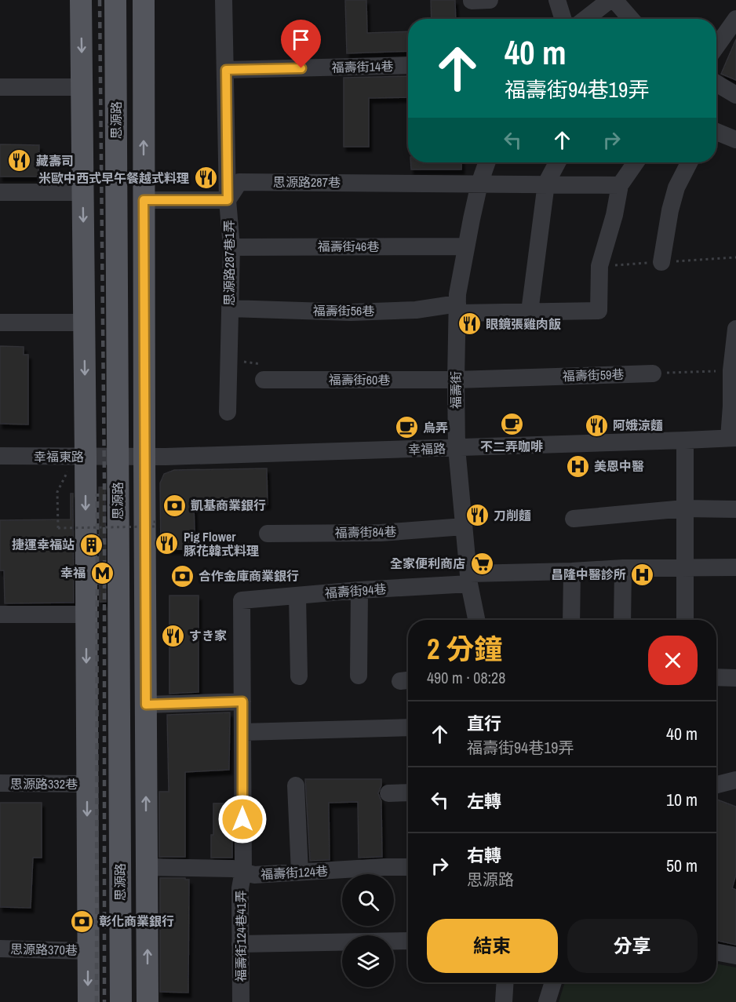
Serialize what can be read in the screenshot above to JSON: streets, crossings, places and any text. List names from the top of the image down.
{
  "streets": {
    "main road": ["思源路"],
    "street": [
      "福壽街14巷",
      "思源路287巷",
      "福壽街46巷",
      "思源路287巷1弄",
      "福壽街56巷",
      "福壽街59巷",
      "福壽街60巷",
      "福壽街",
      "幸福路",
      "幸福東路",
      "福壽街84巷",
      "福壽街94巷",
      "思源路332巷",
      "福壽街124巷",
      "福壽街124巷41弄",
      "思源路370巷"
    ]
  },
  "crossings": [
    ["福壽街14巷", "思源路287巷1弄"],
    ["思源路", "幸福路"],
    ["思源路", "幸福東路"],
    ["思源路", "福壽街124巷"],
    ["思源路287巷", "思源路287巷1弄"],
    ["思源路287巷", "福壽街"],
    ["福壽街46巷", "思源路287巷1弄"],
    ["福壽街46巷", "福壽街"],
    ["思源路287巷1弄", "福壽街56巷"],
    ["福壽街56巷", "福壽街"],
    ["福壽街59巷", "福壽街60巷"],
    ["福壽街59巷", "福壽街"],
    ["福壽街60巷", "福壽街"],
    ["福壽街", "幸福路"],
    ["福壽街", "福壽街84巷"],
    ["福壽街", "福壽街94巷"],
    ["幸福路", "幸福東路"],
    ["福壽街94巷", "福壽街124巷41弄"],
    ["福壽街124巷", "福壽街124巷41弄"]
  ],
  "places": {
    "restaurant": [
      "藏壽司",
      "米歐中西式早午餐越式料理",
      "眼鏡張雞肉飯",
      "阿娥涼麵",
      "刀削麵",
      "Pig Flower 豚花韓式料理",
      "すき家"
    ],
    "cafe": ["不二弄咖啡", "烏弄"],
    "hospital": ["美恩中醫", "昌隆中醫診所"],
    "bank": ["凱基商業銀行", "合作金庫商業銀行", "彰化商業銀行"],
    "building": ["捷運幸福站"],
    "supermarket": ["全家便利商店"],
    "metro station": ["幸福"]
  },
  "page": {
    "turn": ["40 m", "福壽街94巷19弄"],
    "heading": ["2 分鐘", "490 m · 08:28"],
    "list": [
      {
        "name": "直行",
        "note": "福壽街94巷19弄",
        "value": "40 m"
      },
      {
        "name": "左轉",
        "value": "10 m"
      },
      {
        "name": "右轉",
        "note": "思源路",
        "value": "50 m"
      }
    ],
    "buttons": ["結束", "分享"]
  }
}
